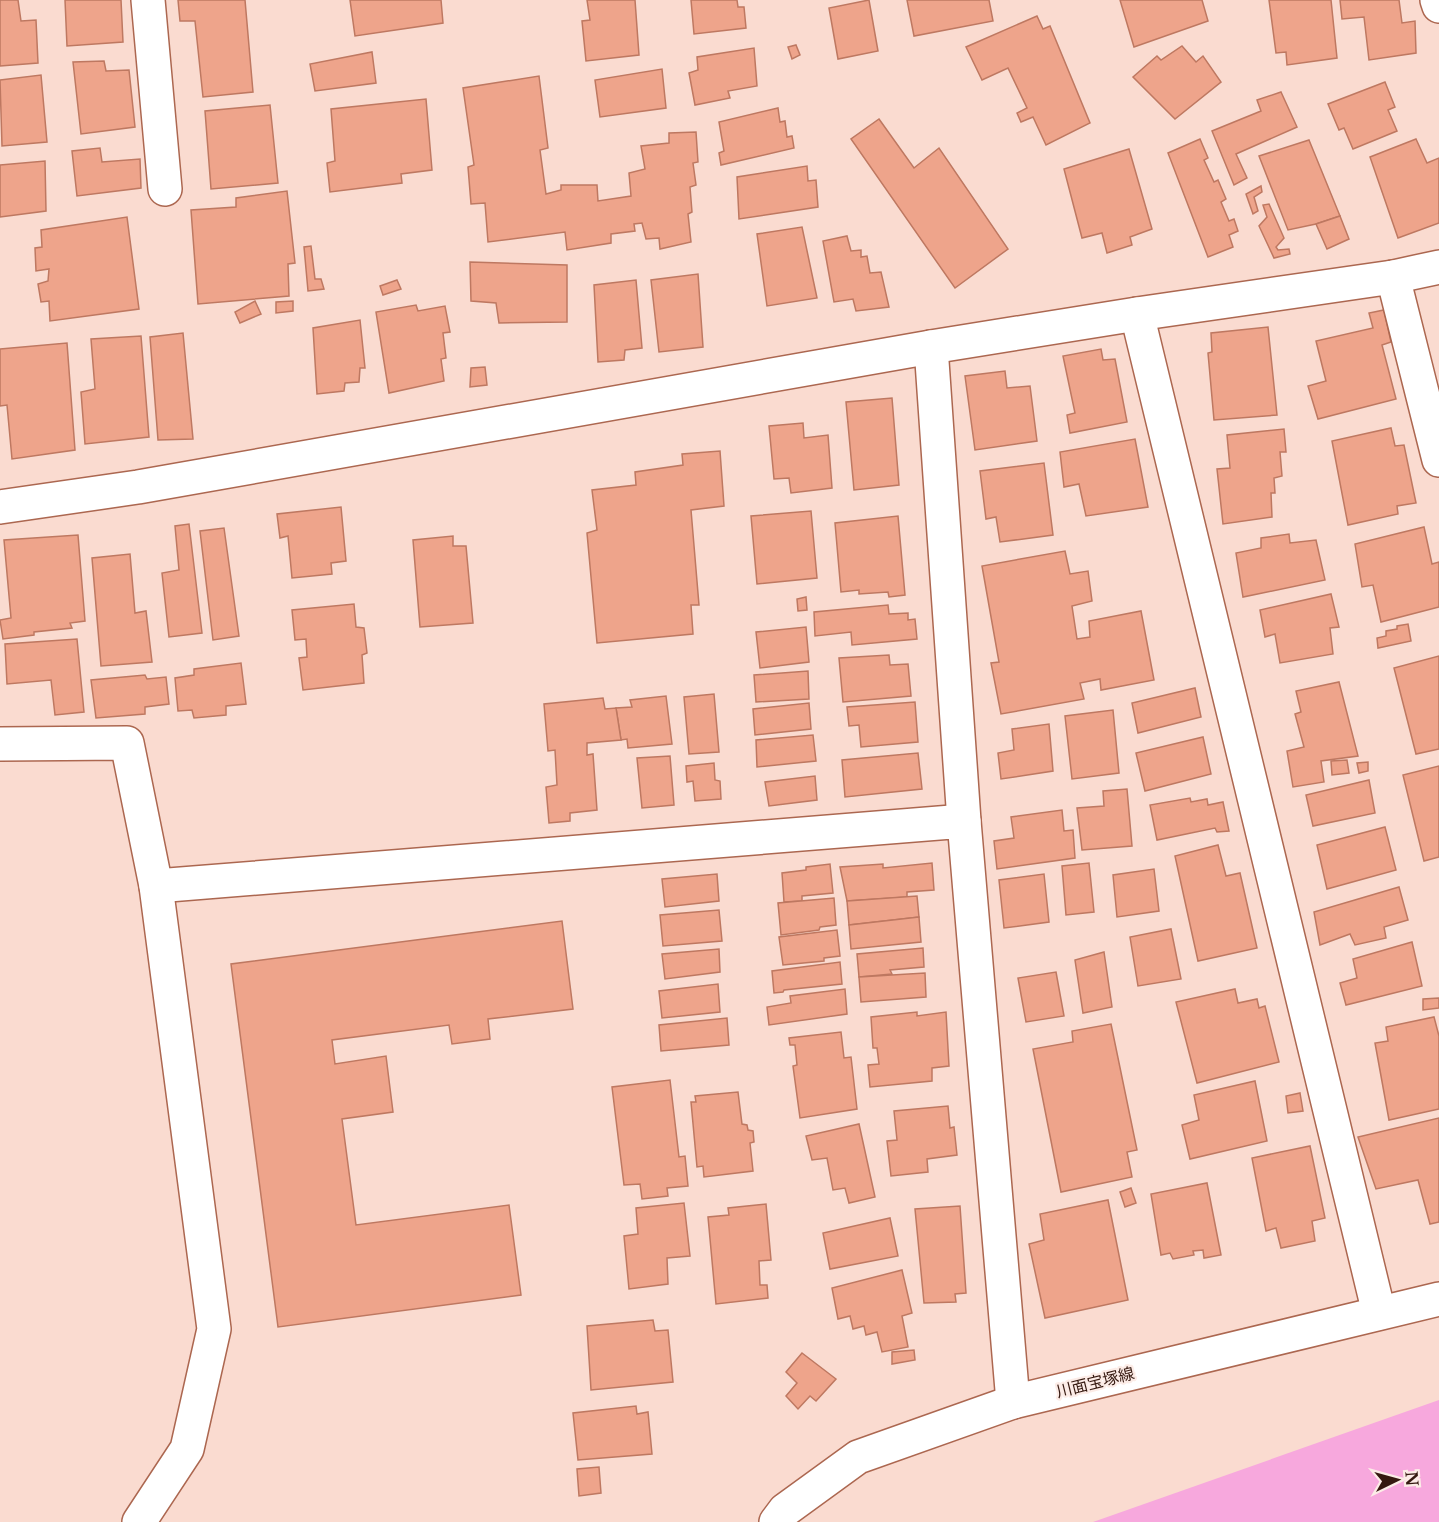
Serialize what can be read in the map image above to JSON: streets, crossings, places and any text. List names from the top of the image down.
{
  "streets": {
    "street": ["川面宝塚線"]
  },
  "north": "right"
}
